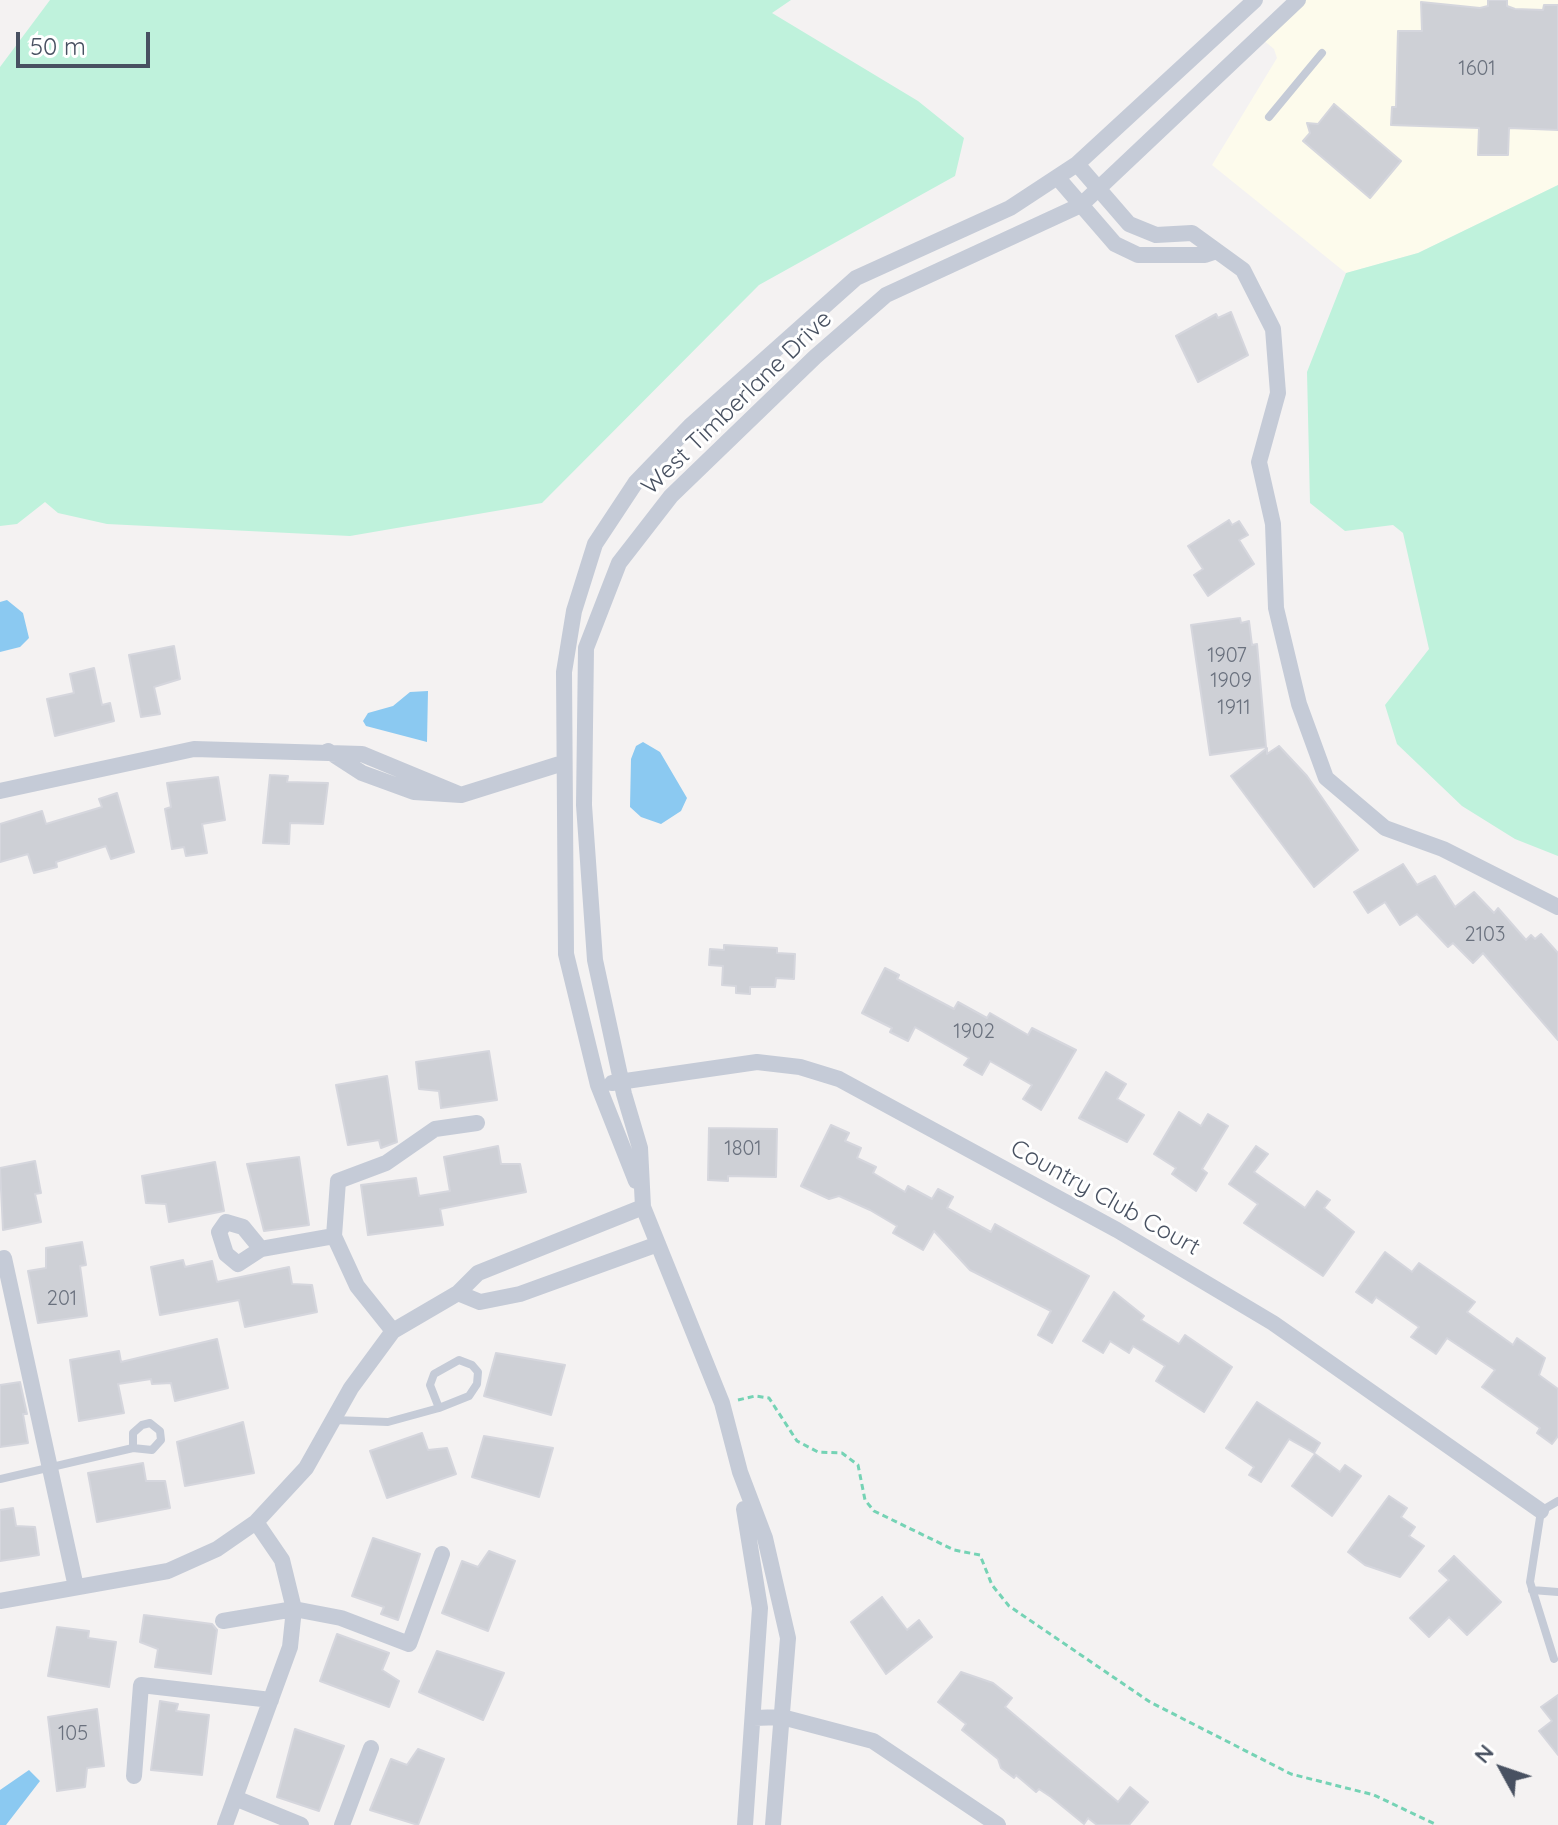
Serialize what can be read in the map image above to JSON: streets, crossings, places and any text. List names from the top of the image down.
{
  "streets": {
    "street": ["West Timberlane Drive", "Country Club Court"]
  },
  "crossings": [
    ["West Timberlane Drive", "Country Club Court"]
  ],
  "house_numbers": [
    "1601",
    "1907",
    "1909",
    "1911",
    "2103",
    "1902",
    "1801",
    "201",
    "105"
  ],
  "scale_bar": "50 m",
  "north": "top left"
}
